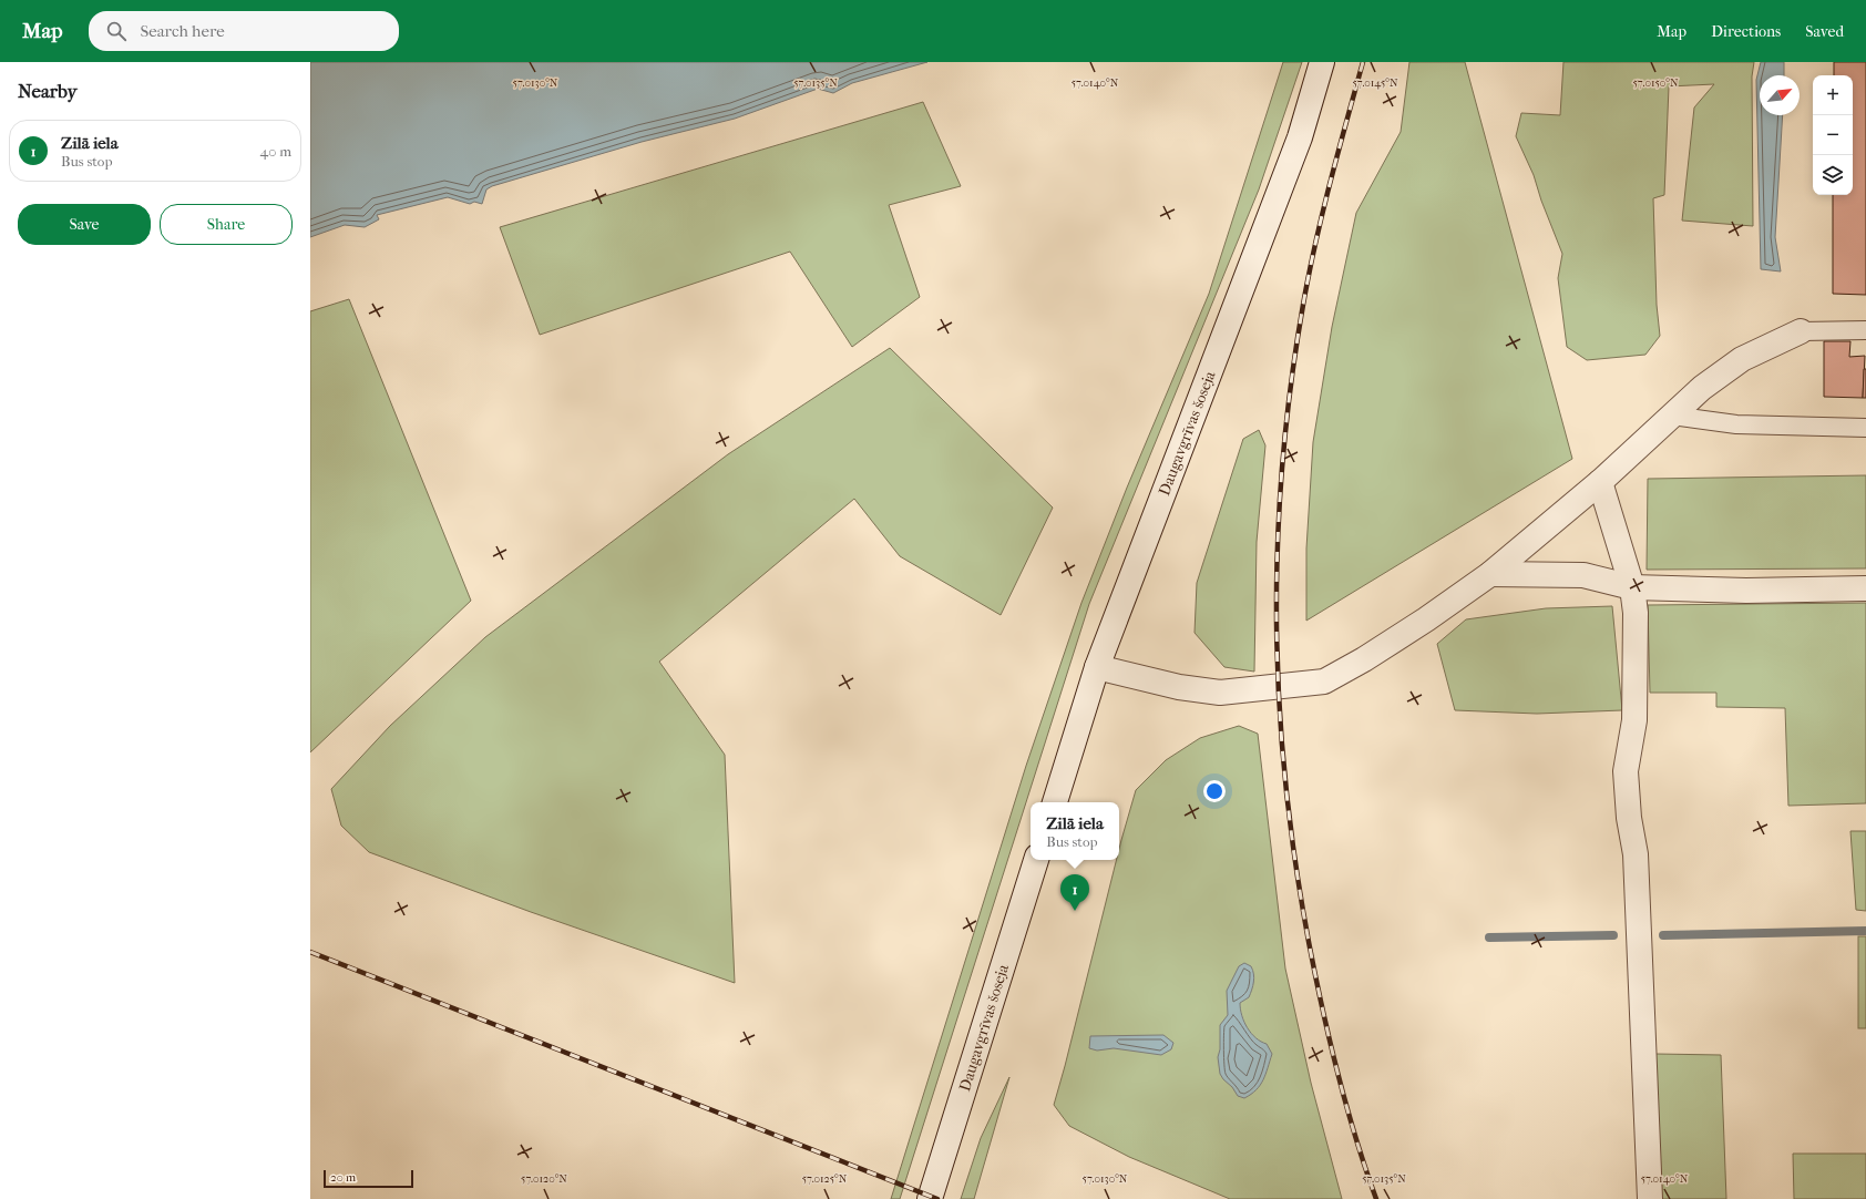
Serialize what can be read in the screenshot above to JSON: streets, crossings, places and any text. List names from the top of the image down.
{
  "streets": {
    "street": ["Daugavgrīvas šoseja"]
  },
  "scale_bar": "20 m",
  "north": "top right",
  "page": {
    "header": "Map",
    "search": "Search here",
    "nav": ["Map", "Directions", "Saved"],
    "heading": "Nearby",
    "map_buttons": ["+", "−"],
    "list": [
      {
        "mark": "1",
        "name": "Zilā iela",
        "note": "Bus stop",
        "value": "40 m"
      }
    ],
    "buttons": ["Save", "Share"],
    "popup": ["Zilā iela", "Bus stop"],
    "pins": "1",
    "scale": "20 m"
  },
  "coordinates": [
    "57.0130°N",
    "57.0135°N",
    "57.0140°N",
    "57.0145°N",
    "57.0150°N",
    "57.0120°N",
    "57.0125°N"
  ]
}
